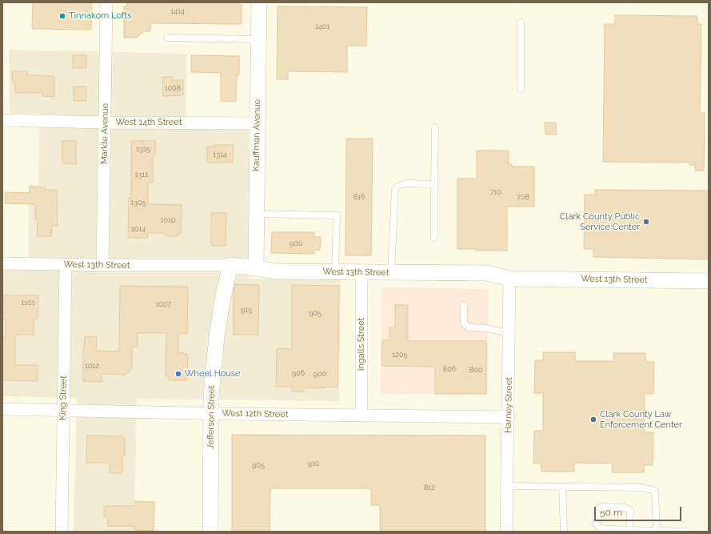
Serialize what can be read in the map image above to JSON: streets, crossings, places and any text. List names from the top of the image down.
{
  "streets": {
    "street": [
      "West 14th Street",
      "Markle Avenue",
      "Kauffman Avenue",
      "West 13th Street",
      "Ingalls Street",
      "King Street",
      "Harney Street",
      "West 12th Street",
      "Jefferson Street"
    ]
  },
  "crossings": [
    ["West 14th Street", "Markle Avenue"],
    ["West 14th Street", "Kauffman Avenue"],
    ["Markle Avenue", "West 13th Street"],
    ["Kauffman Avenue", "West 13th Street"],
    ["West 13th Street", "Ingalls Street"],
    ["West 13th Street", "King Street"],
    ["West 13th Street", "Harney Street"],
    ["West 13th Street", "Jefferson Street"],
    ["Ingalls Street", "West 12th Street"],
    ["King Street", "West 12th Street"],
    ["Harney Street", "West 12th Street"],
    ["West 12th Street", "Jefferson Street"]
  ],
  "places": [
    "Tinnakorn Lofts",
    "Clark County Public Service Center",
    "Wheel House",
    "Clark County Law Enforcement Center"
  ],
  "house_numbers": [
    "1414",
    "1401",
    "1008",
    "1315",
    "1314",
    "1311",
    "710",
    "816",
    "708",
    "1305",
    "1010",
    "1014",
    "900",
    "1101",
    "1007",
    "915",
    "905",
    "1205",
    "1012",
    "806",
    "800",
    "906",
    "900",
    "910",
    "905",
    "812"
  ],
  "scale_bar": "50 m"
}
